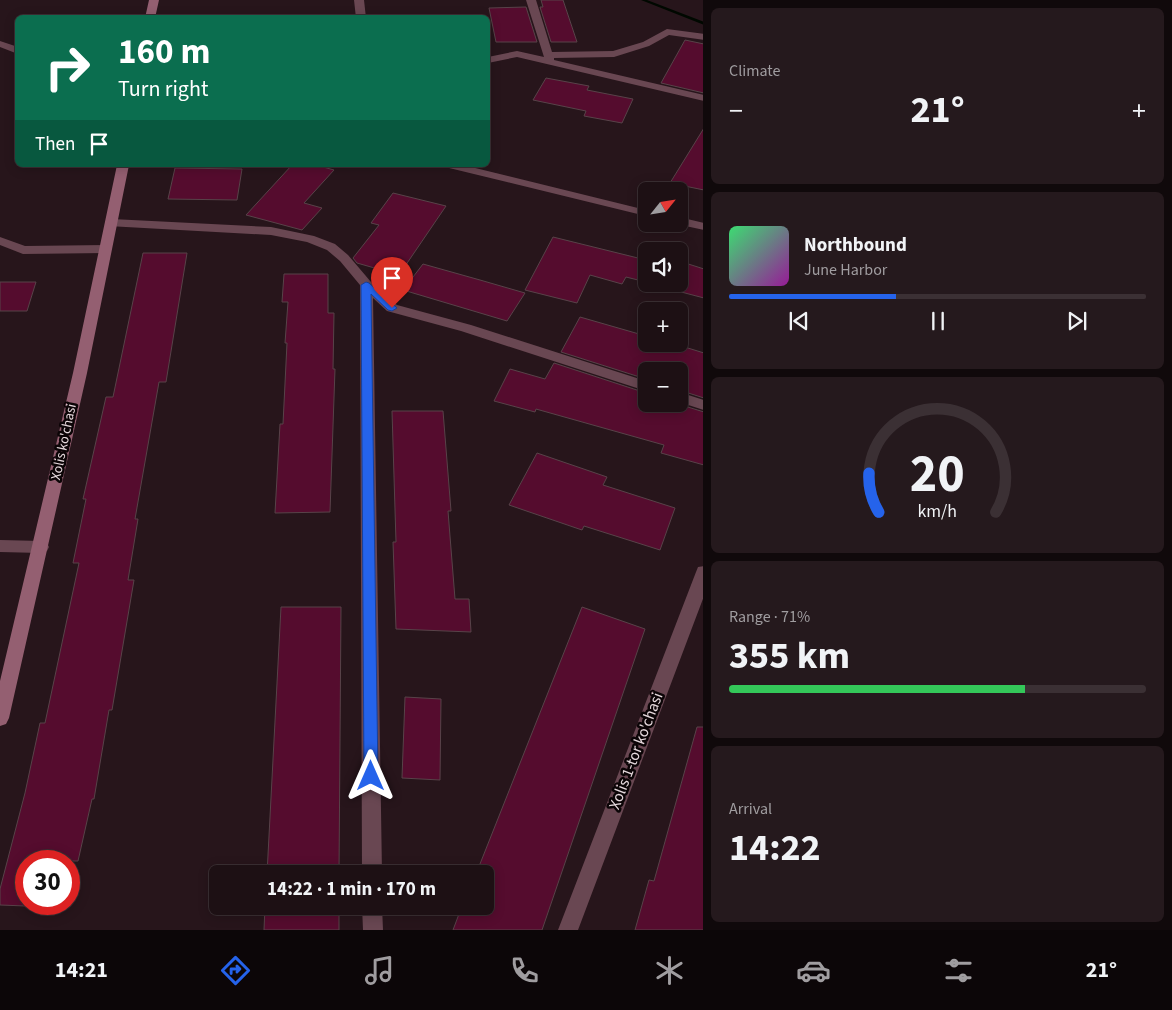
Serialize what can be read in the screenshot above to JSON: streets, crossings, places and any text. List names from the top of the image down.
{
  "streets": {
    "street": ["Xolis ko'chasi", "Xolis 1-tor ko'chasi"]
  },
  "north": "top right",
  "page": {
    "tile": [
      "Climate",
      ["Range · 71%", "355 km"],
      ["Arrival", "14:22"]
    ],
    "turn": ["160 m", "Turn right"],
    "heat": ["−", "21°", "+"],
    "then": "Then",
    "map_buttons": ["+", "−"],
    "song": ["Northbound", "June Harbor"],
    "limit": "30",
    "trip": "14:22 · 1 min · 170 m",
    "tabs": ["14:21", "21°"],
    "gauge": ["20", "km/h"]
  }
}
